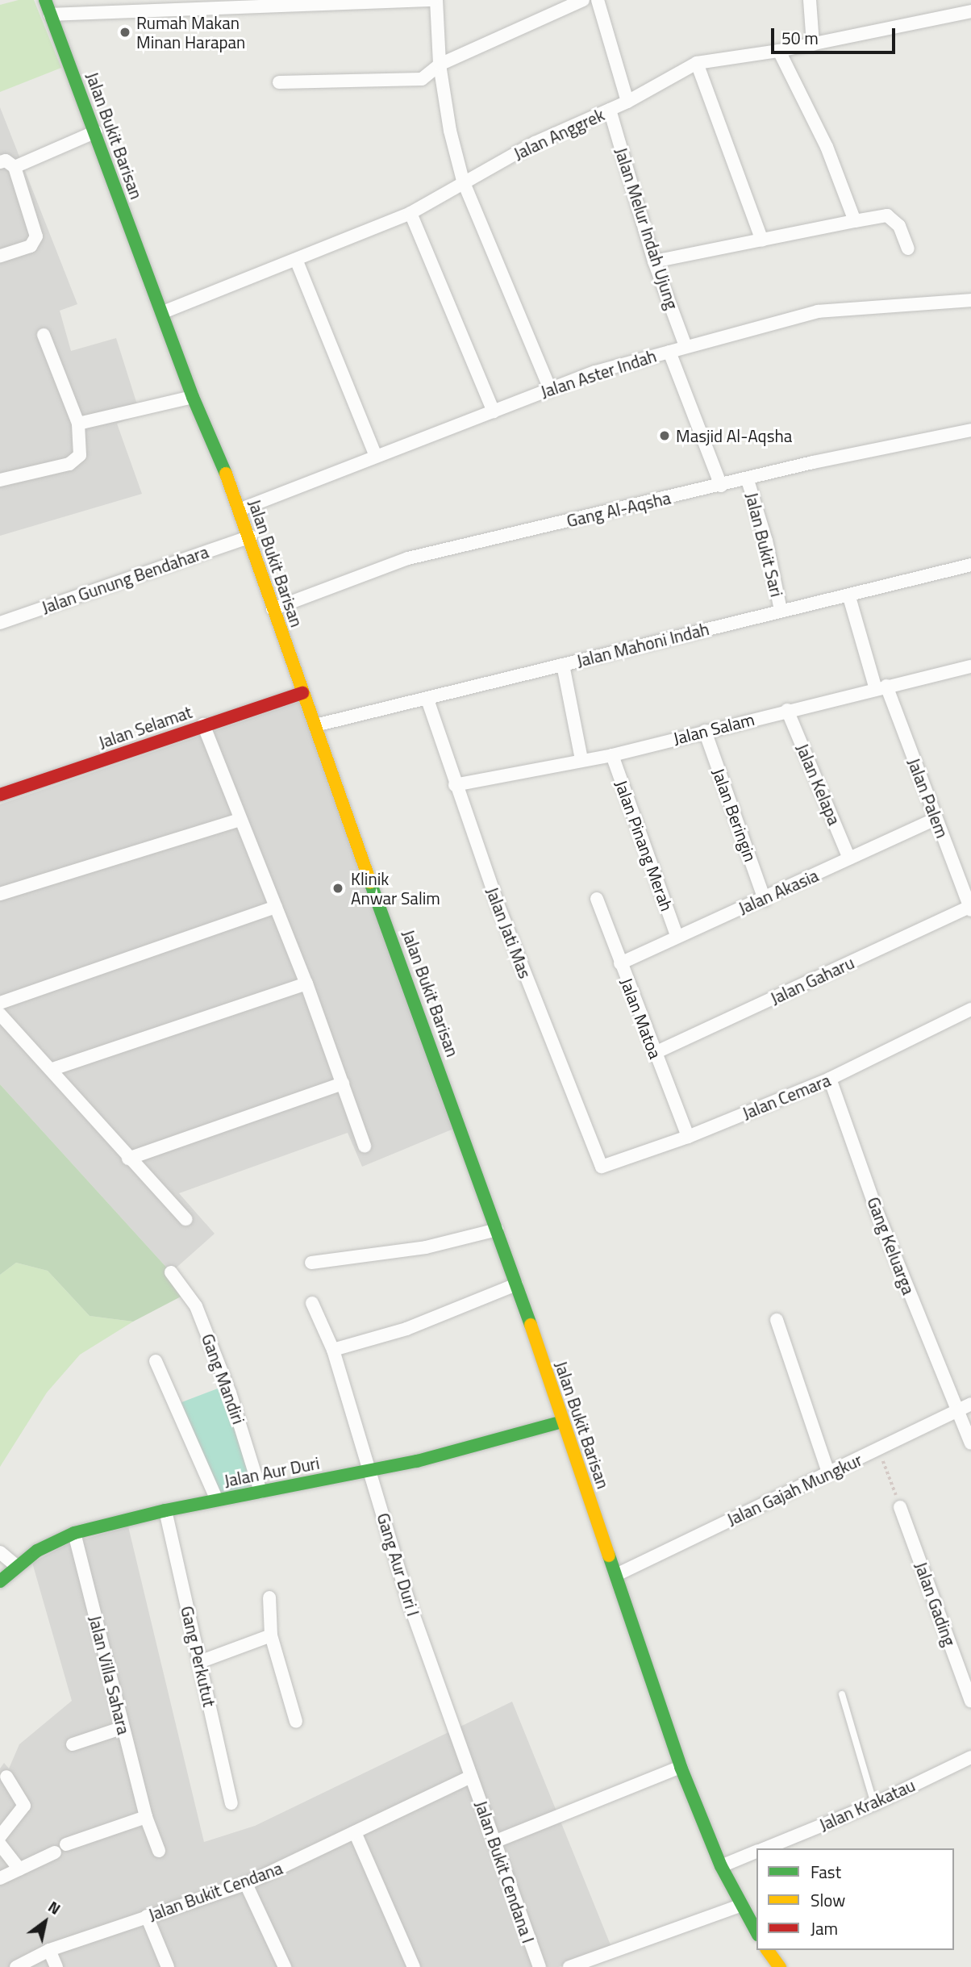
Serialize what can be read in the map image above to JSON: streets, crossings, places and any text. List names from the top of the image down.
{
  "streets": {
    "main road": ["Jalan Bukit Barisan", "Jalan Selamat", "Jalan Aur Duri"],
    "street": [
      "Jalan Anggrek",
      "Jalan Melur Indah Ujung",
      "Jalan Aster Indah",
      "Gang Al-Aqsha",
      "Jalan Bukit Sari",
      "Jalan Gunung Bendahara",
      "Jalan Mahoni Indah",
      "Jalan Salam",
      "Jalan Kelapa",
      "Jalan Palem",
      "Jalan Beringin",
      "Jalan Pinang Merah",
      "Jalan Akasia",
      "Jalan Jati Mas",
      "Jalan Gaharu",
      "Jalan Matoa",
      "Jalan Cemara",
      "Gang Keluarga",
      "Gang Mandiri",
      "Jalan Gajah Mungkur",
      "Gang Aur Duri I",
      "Jalan Gading",
      "Gang Perkutut",
      "Jalan Villa Sahara",
      "Jalan Krakatau",
      "Jalan Bukit Cendana I",
      "Jalan Bukit Cendana"
    ]
  },
  "crossings": [
    ["Jalan Anggrek", "Jalan Bukit Barisan"],
    ["Jalan Anggrek", "Jalan Melur Indah Ujung"],
    ["Jalan Bukit Barisan", "Jalan Aster Indah"],
    ["Jalan Bukit Barisan", "Gang Al-Aqsha"],
    ["Jalan Bukit Barisan", "Jalan Gunung Bendahara"],
    ["Jalan Bukit Barisan", "Jalan Mahoni Indah"],
    ["Jalan Bukit Barisan", "Jalan Selamat"],
    ["Jalan Bukit Barisan", "Jalan Aur Duri"],
    ["Jalan Bukit Barisan", "Jalan Gajah Mungkur"],
    ["Jalan Bukit Barisan", "Jalan Krakatau"],
    ["Jalan Melur Indah Ujung", "Jalan Aster Indah"],
    ["Gang Al-Aqsha", "Jalan Bukit Sari"],
    ["Jalan Bukit Sari", "Jalan Mahoni Indah"],
    ["Jalan Mahoni Indah", "Jalan Palem"],
    ["Jalan Mahoni Indah", "Jalan Jati Mas"],
    ["Jalan Salam", "Jalan Kelapa"],
    ["Jalan Salam", "Jalan Palem"],
    ["Jalan Salam", "Jalan Beringin"],
    ["Jalan Salam", "Jalan Pinang Merah"],
    ["Jalan Salam", "Jalan Jati Mas"],
    ["Jalan Kelapa", "Jalan Akasia"],
    ["Jalan Palem", "Jalan Akasia"],
    ["Jalan Palem", "Jalan Gaharu"],
    ["Jalan Beringin", "Jalan Akasia"],
    ["Jalan Pinang Merah", "Jalan Akasia"],
    ["Jalan Akasia", "Jalan Matoa"],
    ["Jalan Jati Mas", "Jalan Cemara"],
    ["Jalan Gaharu", "Jalan Matoa"],
    ["Jalan Matoa", "Jalan Cemara"],
    ["Jalan Cemara", "Gang Keluarga"],
    ["Gang Keluarga", "Jalan Gajah Mungkur"],
    ["Gang Mandiri", "Jalan Aur Duri"],
    ["Jalan Aur Duri", "Gang Aur Duri I"],
    ["Jalan Aur Duri", "Gang Perkutut"],
    ["Jalan Aur Duri", "Jalan Villa Sahara"],
    ["Gang Aur Duri I", "Jalan Bukit Cendana I"],
    ["Gang Aur Duri I", "Jalan Bukit Cendana"],
    ["Jalan Bukit Cendana I", "Jalan Bukit Cendana"]
  ],
  "places": ["Rumah Makan Minan Harapan", "Masjid Al-Aqsha", "Klinik Anwar Salim"],
  "legend": ["Fast", "Slow", "Jam"],
  "scale_bar": "50 m",
  "north": "top right"
}
